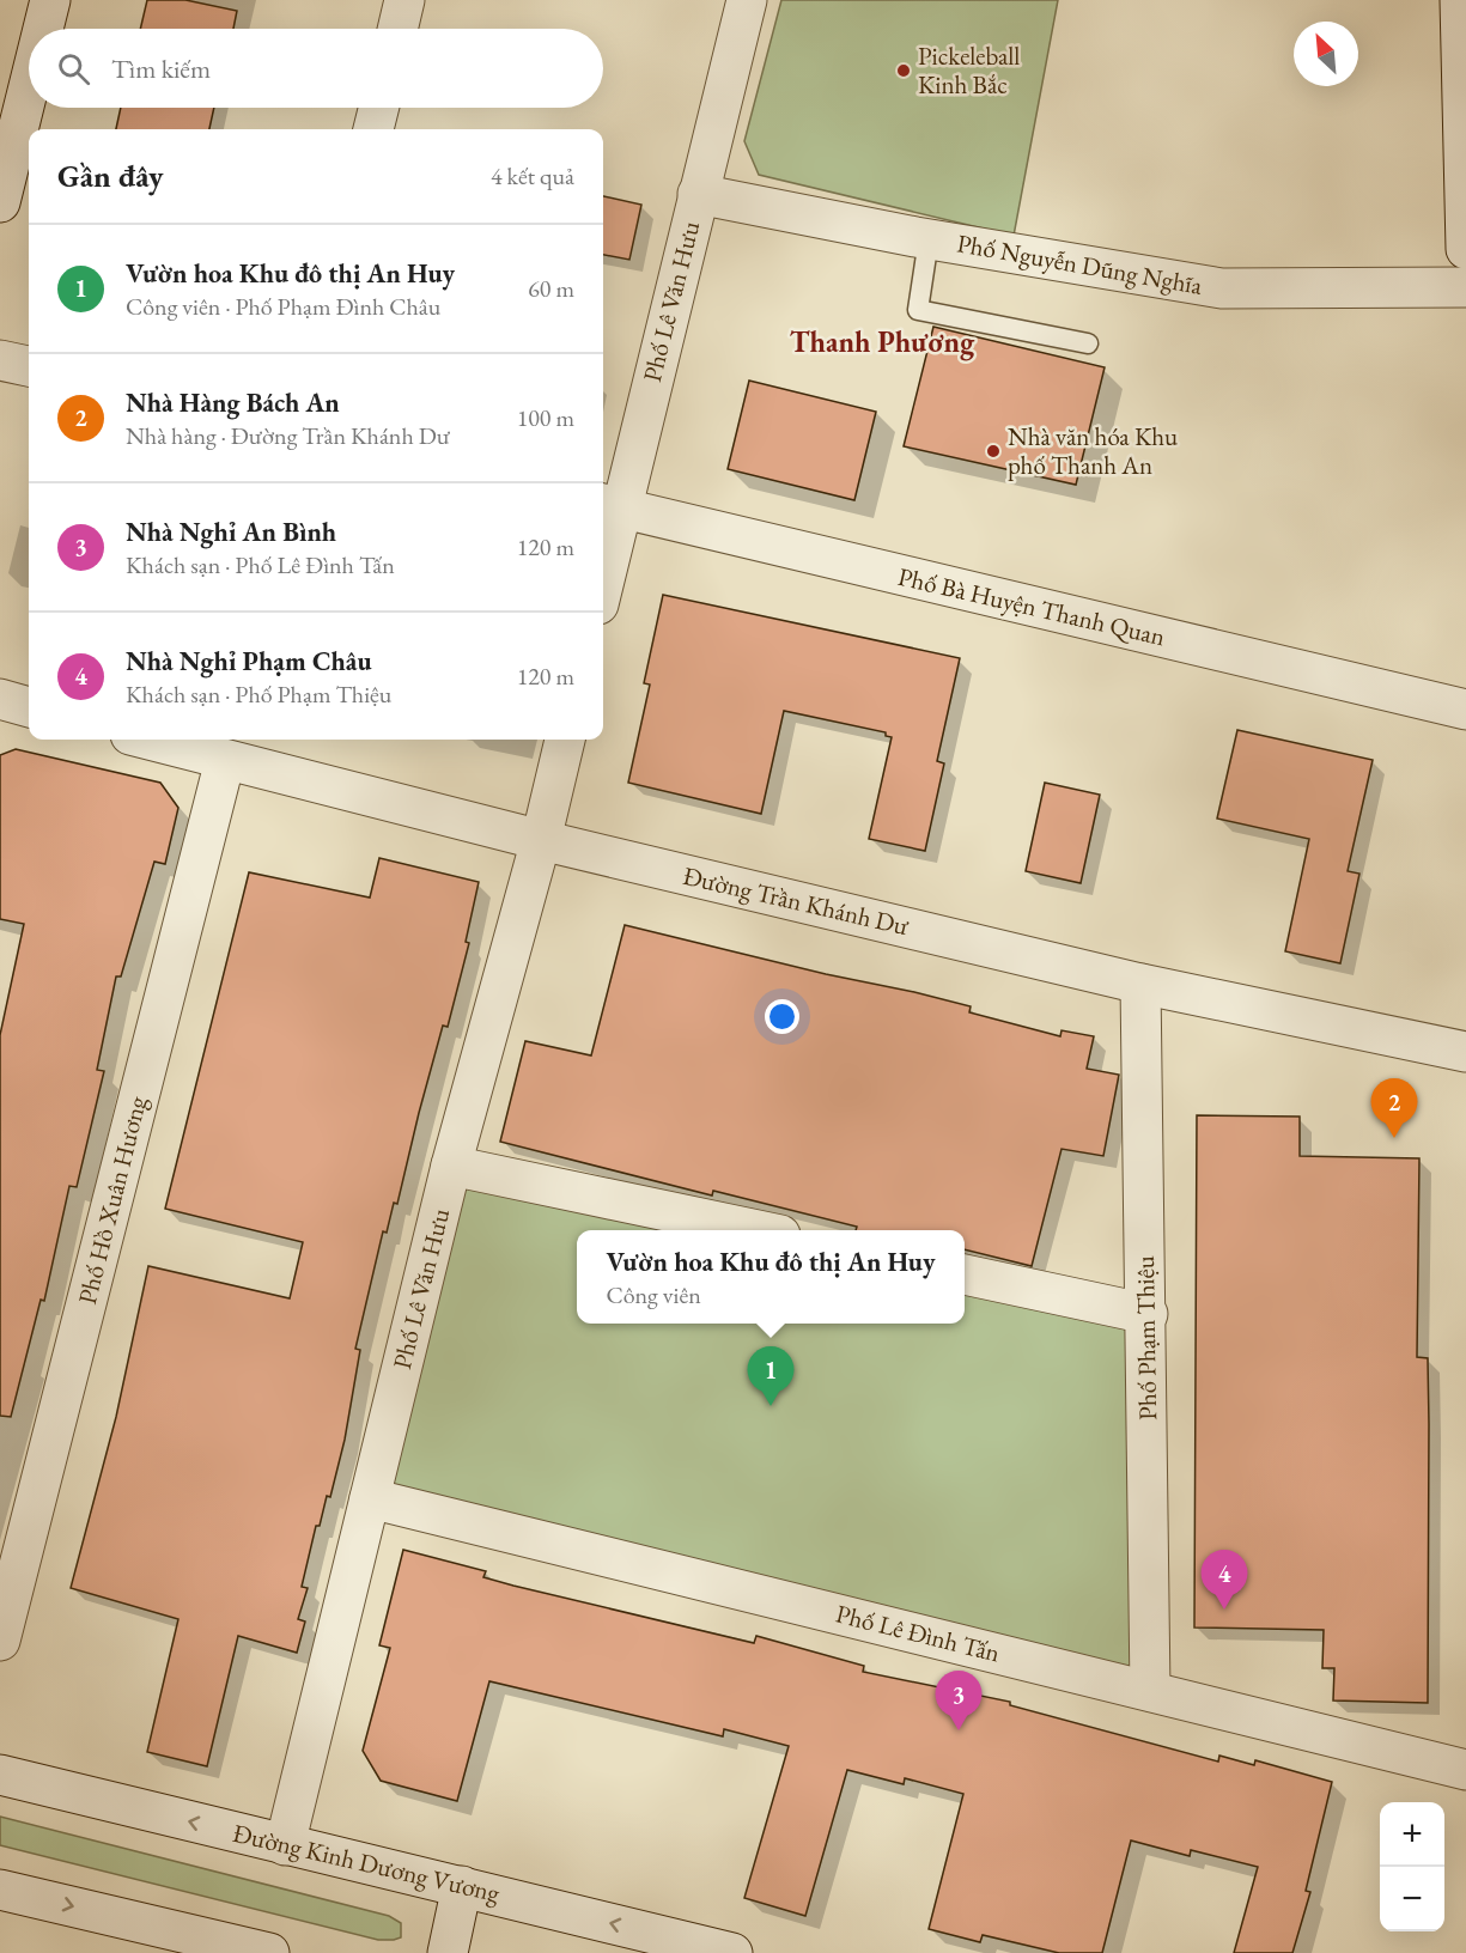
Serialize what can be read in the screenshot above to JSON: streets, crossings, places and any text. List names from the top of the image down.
{
  "streets": {
    "street": [
      "Phố Nguyễn Dũng Nghĩa",
      "Phố Lê Văn Hưu",
      "Phố Bà Huyện Thanh Quan",
      "Đường Trần Khánh Dư",
      "Phố Hồ Xuân Hương",
      "Phố Phạm Thiệu",
      "Phố Lê Đình Tấn",
      "Đường Kinh Dương Vương"
    ]
  },
  "crossings": [
    ["Phố Nguyễn Dũng Nghĩa", "Phố Lê Văn Hưu"],
    ["Phố Lê Văn Hưu", "Phố Bà Huyện Thanh Quan"],
    ["Phố Lê Văn Hưu", "Đường Trần Khánh Dư"],
    ["Phố Lê Văn Hưu", "Phố Lê Đình Tấn"],
    ["Phố Lê Văn Hưu", "Đường Kinh Dương Vương"],
    ["Đường Trần Khánh Dư", "Phố Hồ Xuân Hương"],
    ["Đường Trần Khánh Dư", "Phố Phạm Thiệu"],
    ["Phố Phạm Thiệu", "Phố Lê Đình Tấn"]
  ],
  "districts": ["Thanh Phương"],
  "places": ["Pickeleball Kinh Bắc", "Nhà văn hóa Khu phố Thanh An"],
  "north": "top left",
  "page": {
    "search": "Tìm kiếm",
    "heading": ["Gần đây", "4 kết quả"],
    "list": [
      {
        "mark": "1",
        "name": "Vườn hoa Khu đô thị An Huy",
        "note": "Công viên · Phố Phạm Đình Châu",
        "value": "60 m"
      },
      {
        "mark": "2",
        "name": "Nhà Hàng Bách An",
        "note": "Nhà hàng · Đường Trần Khánh Dư",
        "value": "100 m"
      },
      {
        "mark": "3",
        "name": "Nhà Nghỉ An Bình",
        "note": "Khách sạn · Phố Lê Đình Tấn",
        "value": "120 m"
      },
      {
        "mark": "4",
        "name": "Nhà Nghỉ Phạm Châu",
        "note": "Khách sạn · Phố Phạm Thiệu",
        "value": "120 m"
      }
    ],
    "pins": [
      "2",
      "1",
      "4",
      "3"
    ],
    "popup": ["Vườn hoa Khu đô thị An Huy", "Công viên"],
    "map_buttons": ["+", "−"]
  }
}
